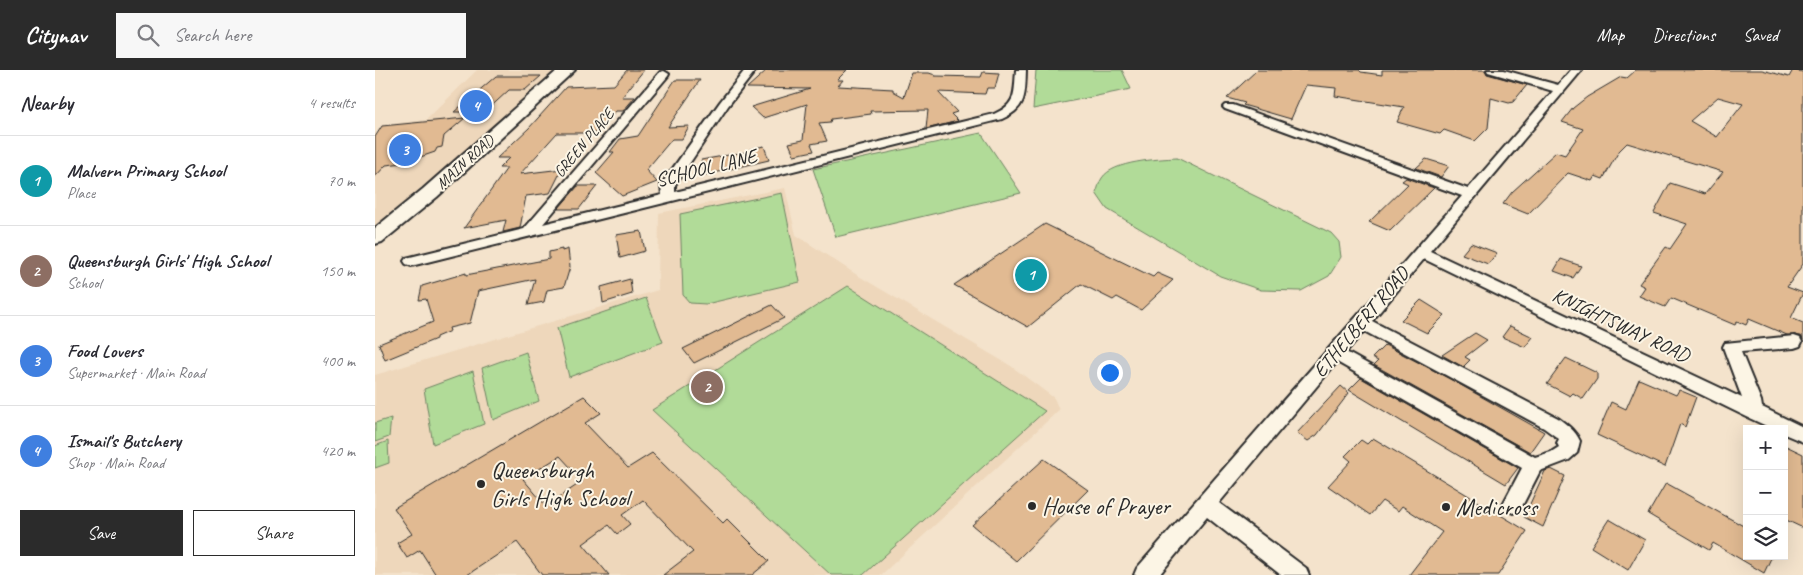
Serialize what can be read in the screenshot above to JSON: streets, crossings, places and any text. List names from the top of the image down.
{
  "streets": {
    "main road": ["MAIN ROAD"],
    "street": [
      "GREEN PLACE",
      "SCHOOL LANE",
      "ETHELBERT ROAD",
      "KNIGHTSWAY ROAD"
    ]
  },
  "crossings": [
    ["GREEN PLACE", "SCHOOL LANE"],
    ["ETHELBERT ROAD", "KNIGHTSWAY ROAD"]
  ],
  "places": ["Queensburgh Girls High School", "House of Prayer", "Medicross"],
  "page": {
    "header": "Citynav",
    "search": "Search here",
    "nav": ["Map", "Directions", "Saved"],
    "heading": ["Nearby", "4 results"],
    "pins": [
      "4",
      "3",
      "1",
      "2"
    ],
    "list": [
      {
        "mark": "1",
        "name": "Malvern Primary School",
        "note": "Place",
        "value": "70 m"
      },
      {
        "mark": "2",
        "name": "Queensburgh Girls' High School",
        "note": "School",
        "value": "150 m"
      },
      {
        "mark": "3",
        "name": "Food Lovers",
        "note": "Supermarket · Main Road",
        "value": "400 m"
      },
      {
        "mark": "4",
        "name": "Ismail's Butchery",
        "note": "Shop · Main Road",
        "value": "420 m"
      }
    ],
    "map_buttons": ["+", "−"],
    "buttons": ["Save", "Share"]
  }
}
